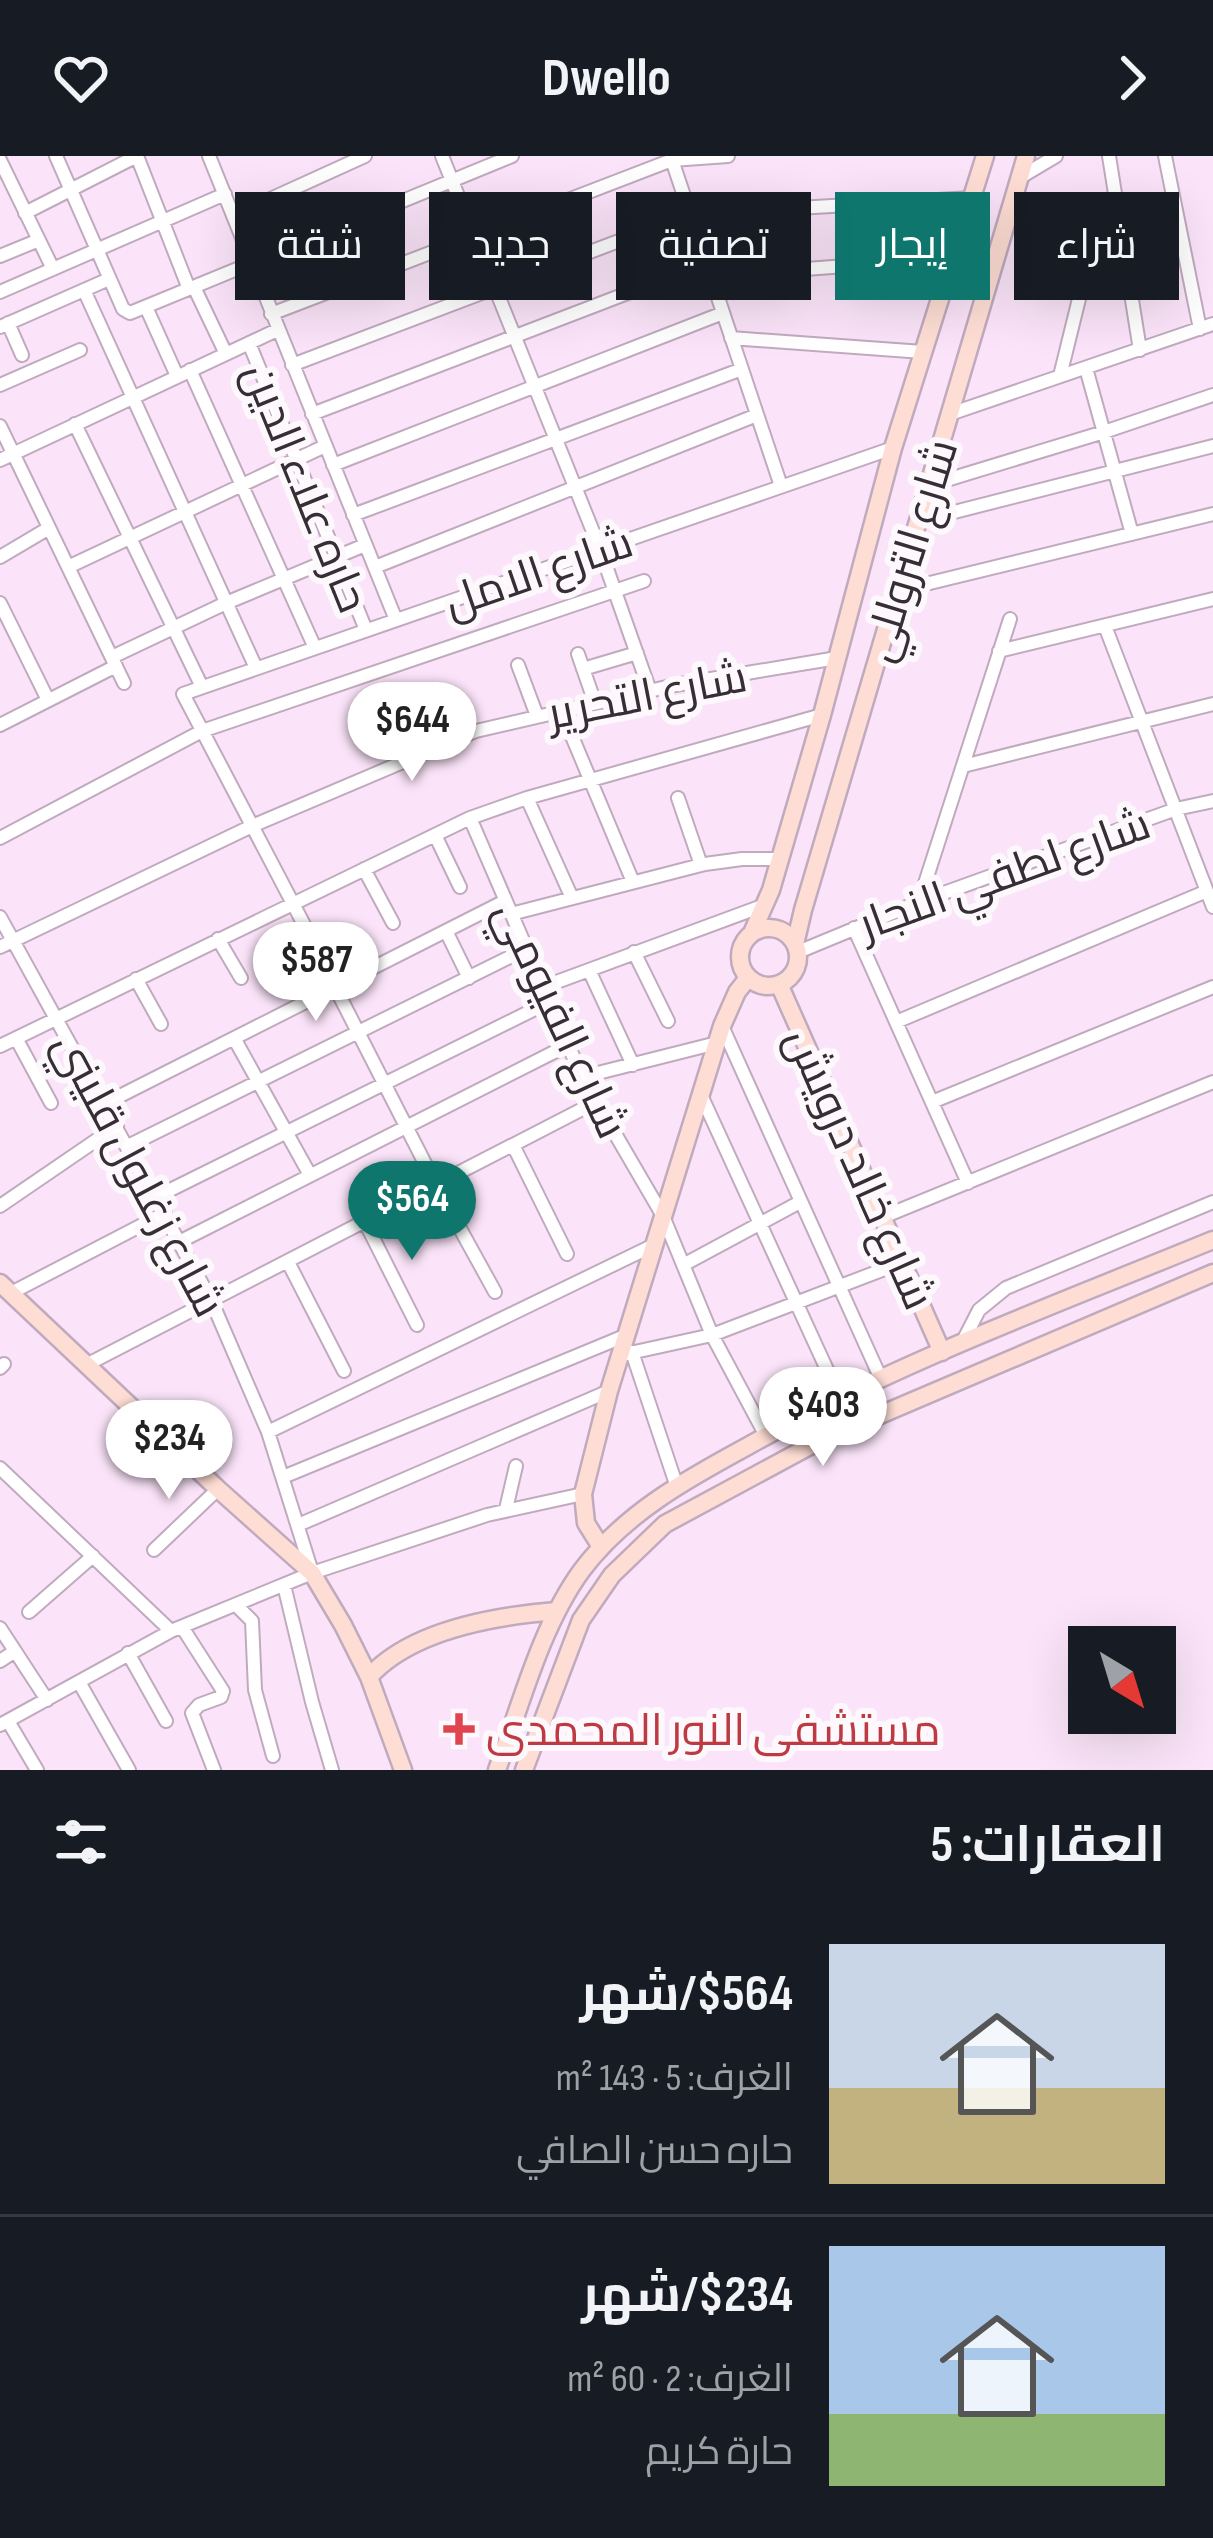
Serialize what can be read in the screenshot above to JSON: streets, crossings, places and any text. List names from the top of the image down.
{
  "streets": {
    "street": [
      "حاره علاء الدين",
      "شارع التروللي",
      "شارع الامل",
      "شارع التحرير",
      "شارع لطفي النجار",
      "شارع الفيومي",
      "شارع خالد درويش",
      "شارع زغلول قليني"
    ]
  },
  "crossings": [
    ["حاره علاء الدين", "شارع الامل"],
    ["شارع التروللي", "شارع الامل"],
    ["شارع التروللي", "شارع التحرير"],
    ["شارع التروللي", "شارع لطفي النجار"],
    ["شارع التروللي", "شارع خالد درويش"],
    ["شارع التحرير", "شارع زغلول قليني"],
    ["شارع لطفي النجار", "شارع خالد درويش"]
  ],
  "places": {
    "health": ["مستشفى النور المحمدى"]
  },
  "north": "bottom right",
  "page": {
    "header": "Dwello",
    "chip": [
      "شراء",
      "إيجار",
      "تصفية",
      "جديد",
      "شقة"
    ],
    "price": [
      "$644",
      "$587",
      "$564",
      "$403",
      "$234"
    ],
    "heading": "العقارات: 5",
    "list": [
      {
        "name": "$564/شهر",
        "note": "الغرف: 5 · 143 m² · حاره حسن الصافي"
      },
      {
        "name": "$234/شهر",
        "note": "الغرف: 2 · 60 m² · حارة كريم"
      }
    ]
  }
}
